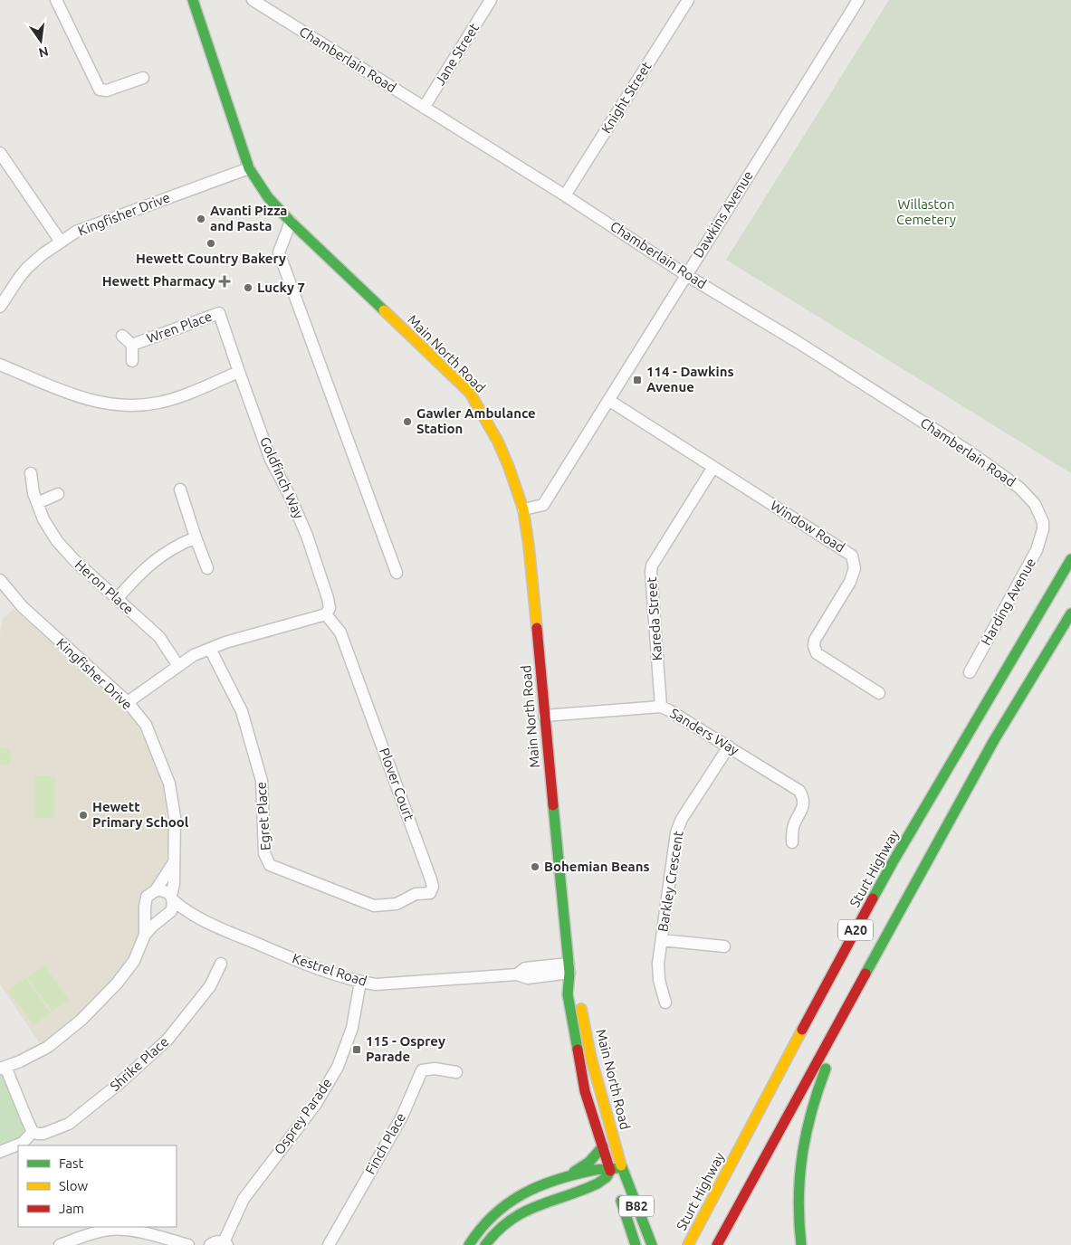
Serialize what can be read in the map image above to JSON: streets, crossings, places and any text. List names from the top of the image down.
{
  "streets": {
    "main road": [
      "Main North Road",
      "Sturt Highway",
      "A20",
      "B82"
    ],
    "street": [
      "Jane Street",
      "Chamberlain Road",
      "Knight Street",
      "Kingfisher Drive",
      "Dawkins Avenue",
      "Wren Place",
      "Goldfinch Way",
      "Window Road",
      "Heron Place",
      "Harding Avenue",
      "Kareda Street",
      "Sanders Way",
      "Plover Court",
      "Egret Place",
      "Barkley Crescent",
      "Kestrel Road",
      "Shrike Place",
      "Osprey Parade",
      "Finch Place"
    ]
  },
  "crossings": [
    ["Jane Street", "Chamberlain Road"],
    ["Chamberlain Road", "Knight Street"],
    ["Chamberlain Road", "Dawkins Avenue"],
    ["Chamberlain Road", "Harding Avenue"],
    ["Kingfisher Drive", "Main North Road"],
    ["Kingfisher Drive", "Kestrel Road"],
    ["Dawkins Avenue", "Main North Road"],
    ["Dawkins Avenue", "Window Road"],
    ["Wren Place", "Goldfinch Way"],
    ["Main North Road", "Sanders Way"],
    ["Main North Road", "Kestrel Road"],
    ["Main North Road", "B82"],
    ["Goldfinch Way", "Plover Court"],
    ["Window Road", "Kareda Street"],
    ["Kareda Street", "Sanders Way"],
    ["Sanders Way", "Barkley Crescent"],
    ["Plover Court", "Egret Place"],
    ["Kestrel Road", "Osprey Parade"]
  ],
  "parks": ["Willaston Cemetery"],
  "places": {
    "other": [
      "Avanti Pizza and Pasta",
      "Hewett Country Bakery",
      "Lucky 7",
      "Gawler Ambulance Station",
      "Hewett Primary School",
      "Bohemian Beans"
    ],
    "health": ["Hewett Pharmacy"],
    "transit": ["114 - Dawkins Avenue", "115 - Osprey Parade"]
  },
  "legend": ["Fast", "Slow", "Jam"],
  "north": "bottom"
}
